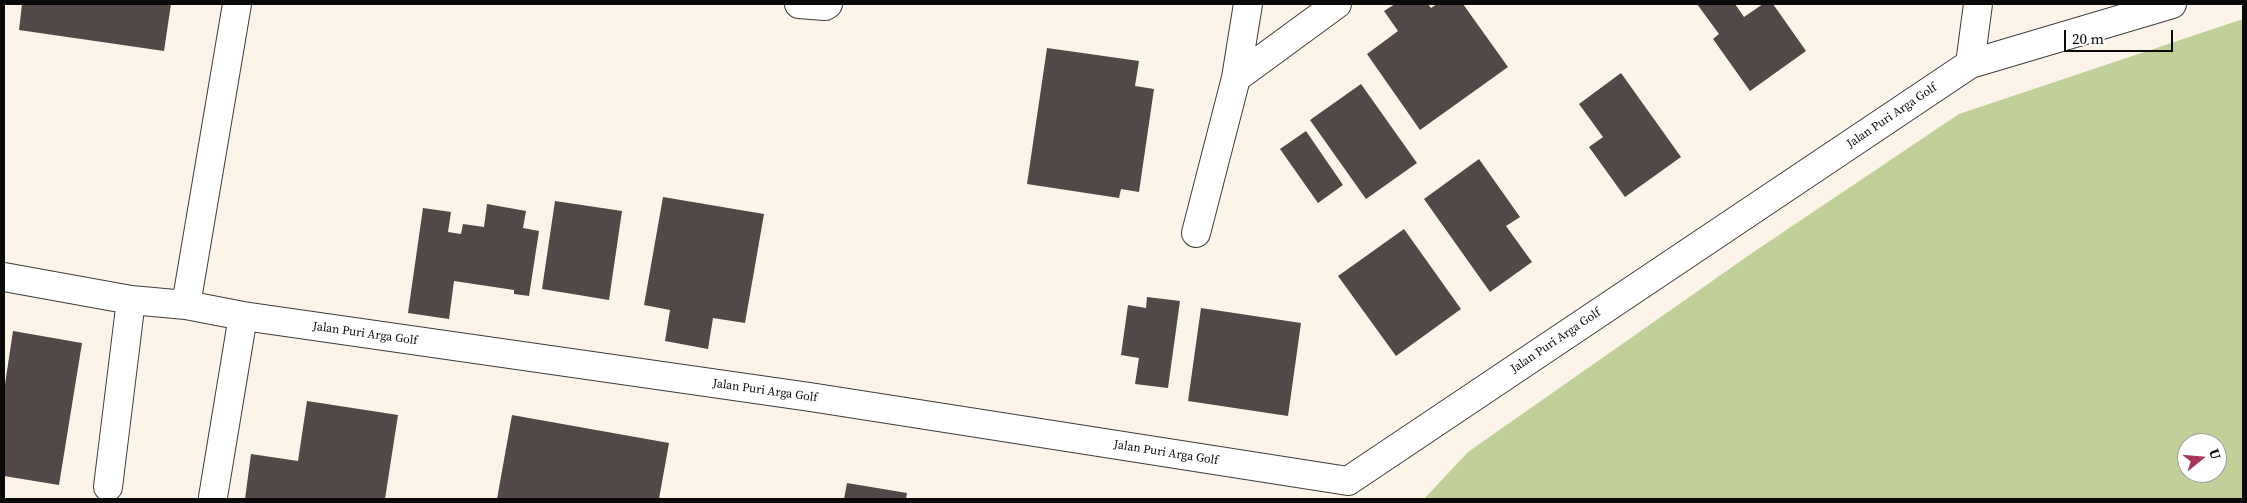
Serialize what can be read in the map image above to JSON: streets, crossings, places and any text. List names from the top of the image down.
{
  "streets": {
    "street": ["Jalan Puri Arga Golf"]
  },
  "scale_bar": "20 m",
  "north": "right"
}
